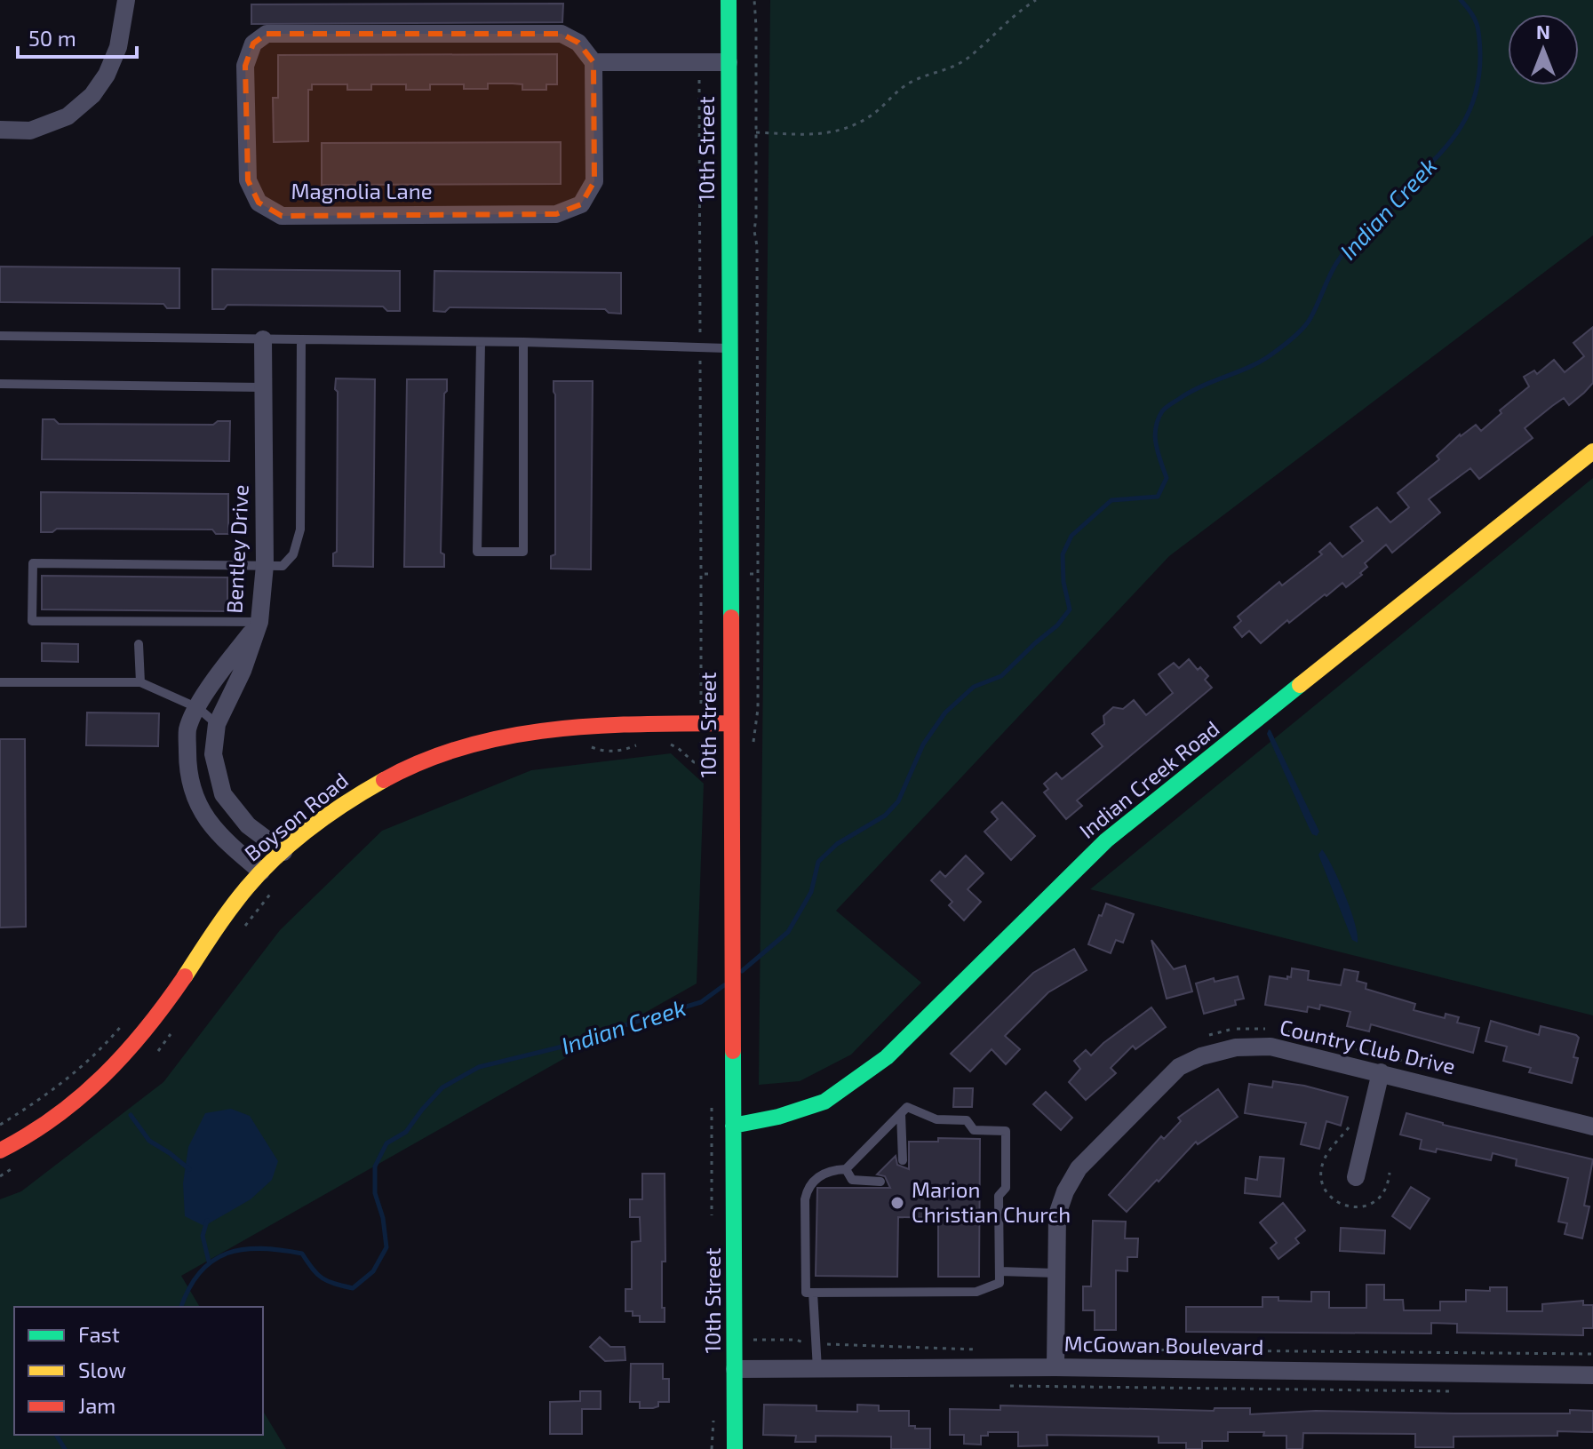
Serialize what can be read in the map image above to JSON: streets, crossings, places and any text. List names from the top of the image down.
{
  "streets": {
    "street": [
      "10th Street",
      "Magnolia Lane",
      "Bentley Drive",
      "Indian Creek Road",
      "Boyson Road",
      "Country Club Drive",
      "McGowan Boulevard"
    ]
  },
  "crossings": [
    ["10th Street", "Indian Creek Road"],
    ["10th Street", "Boyson Road"],
    ["10th Street", "McGowan Boulevard"],
    ["Bentley Drive", "Boyson Road"],
    ["Country Club Drive", "McGowan Boulevard"]
  ],
  "water": ["Indian Creek"],
  "places": ["Marion Christian Church"],
  "legend": ["Fast", "Slow", "Jam"],
  "scale_bar": "50 m",
  "north": "top"
}
